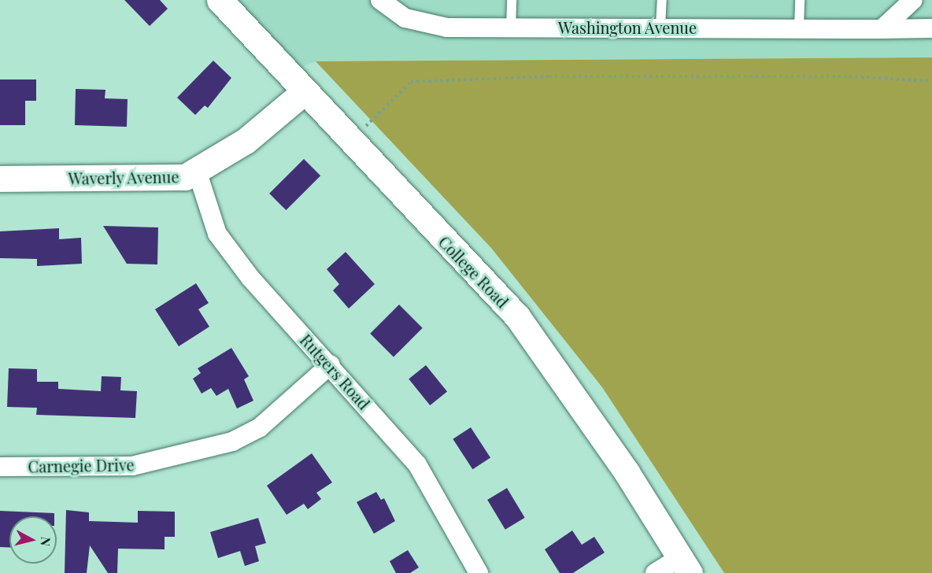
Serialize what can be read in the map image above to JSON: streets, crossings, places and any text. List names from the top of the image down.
{
  "streets": {
    "street": [
      "Washington Avenue",
      "Waverly Avenue",
      "College Road",
      "Rutgers Road",
      "Carnegie Drive"
    ]
  },
  "crossings": [
    ["Waverly Avenue", "College Road"],
    ["Waverly Avenue", "Rutgers Road"],
    ["Rutgers Road", "Carnegie Drive"]
  ],
  "north": "right"
}
